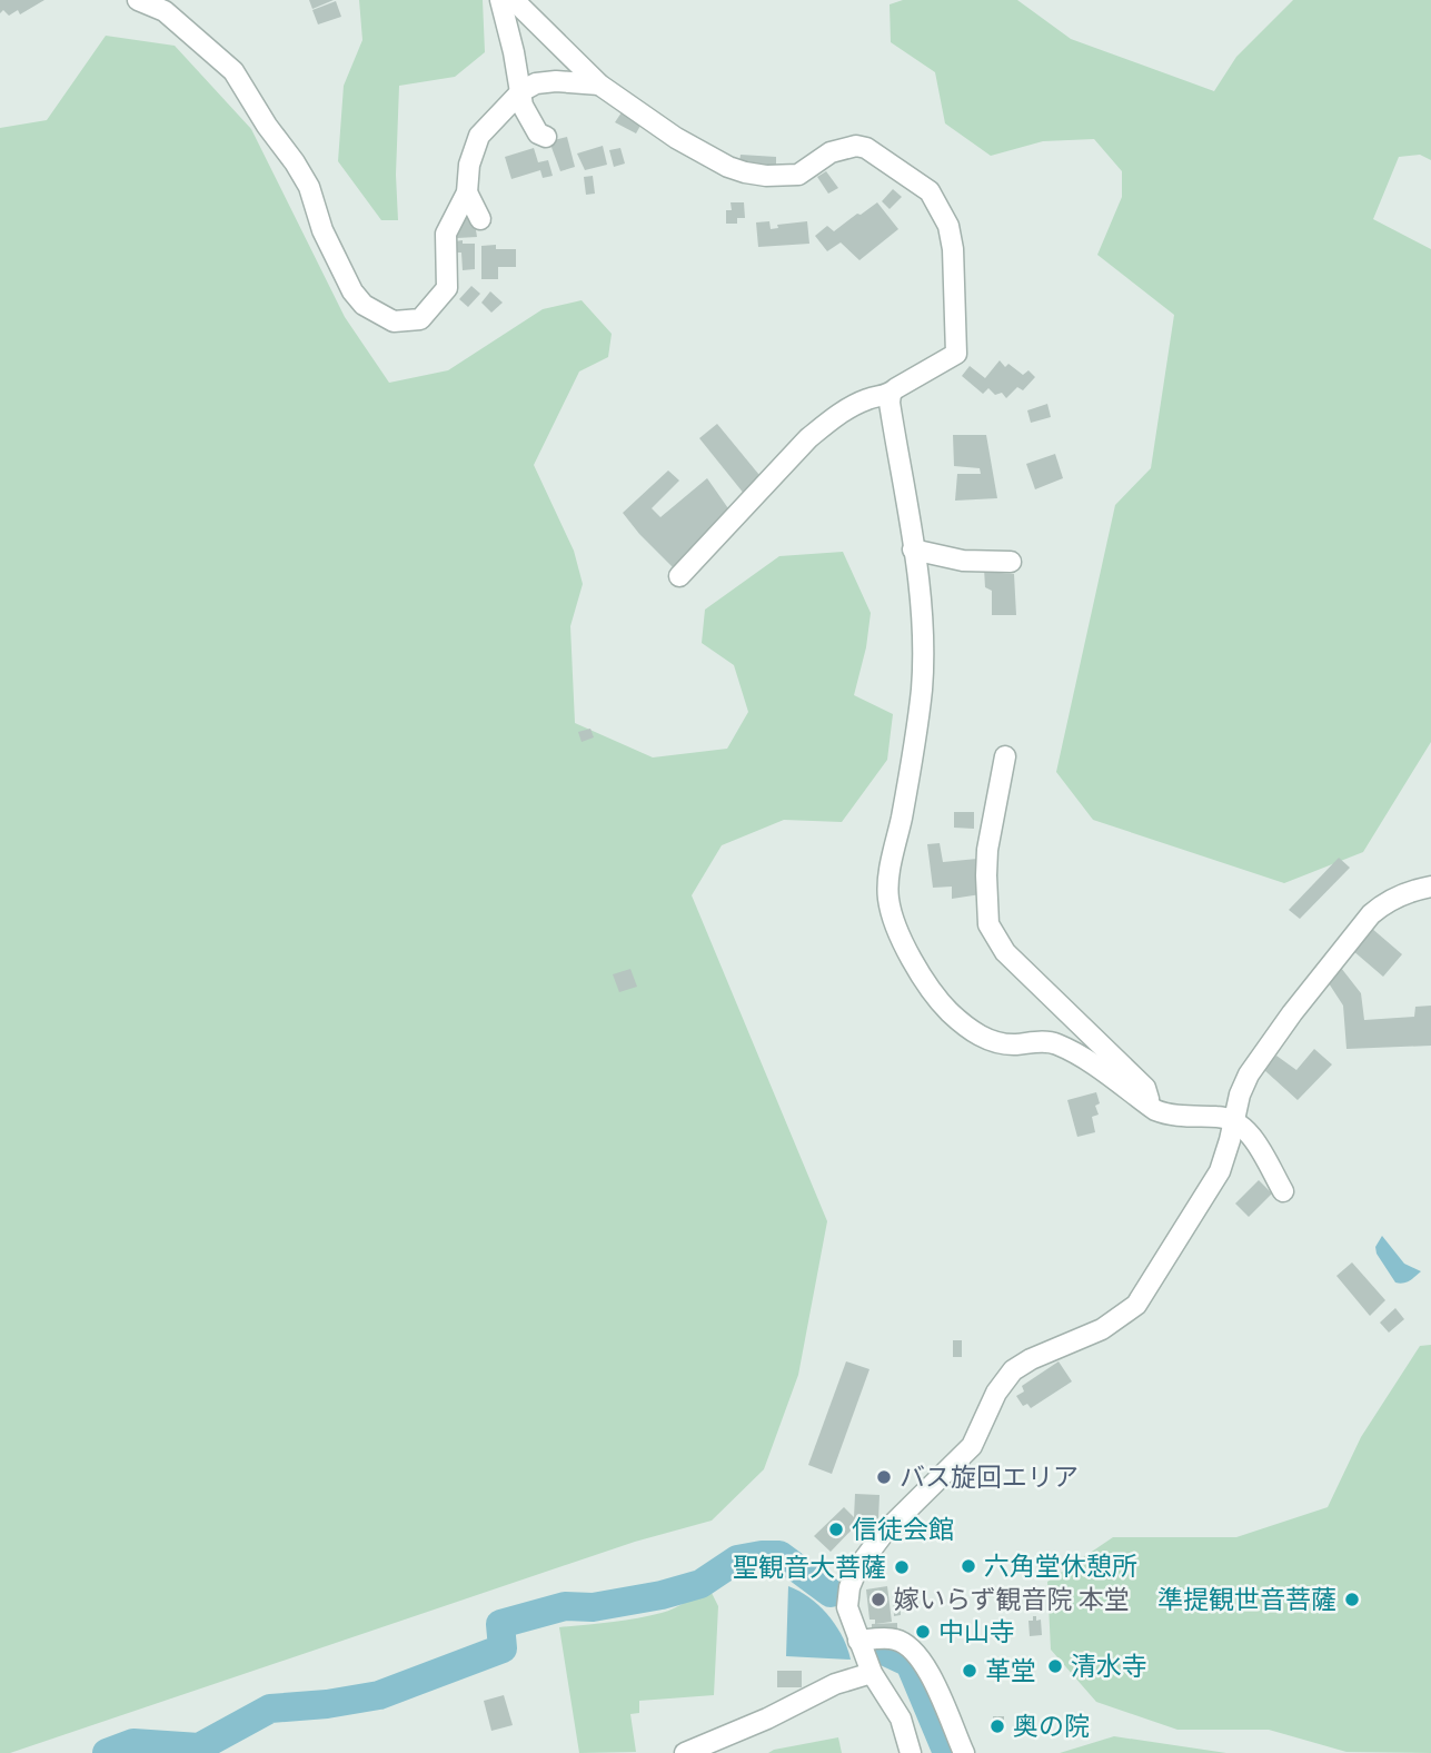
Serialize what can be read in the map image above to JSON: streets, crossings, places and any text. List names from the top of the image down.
{
  "places": [
    "バス旋回エリア",
    "信徒会館",
    "六角堂休憩所",
    "聖観音大菩薩",
    "嫁いらず観音院 本堂",
    "準提観世音菩薩",
    "中山寺",
    "清水寺",
    "革堂",
    "奥の院"
  ]
}
